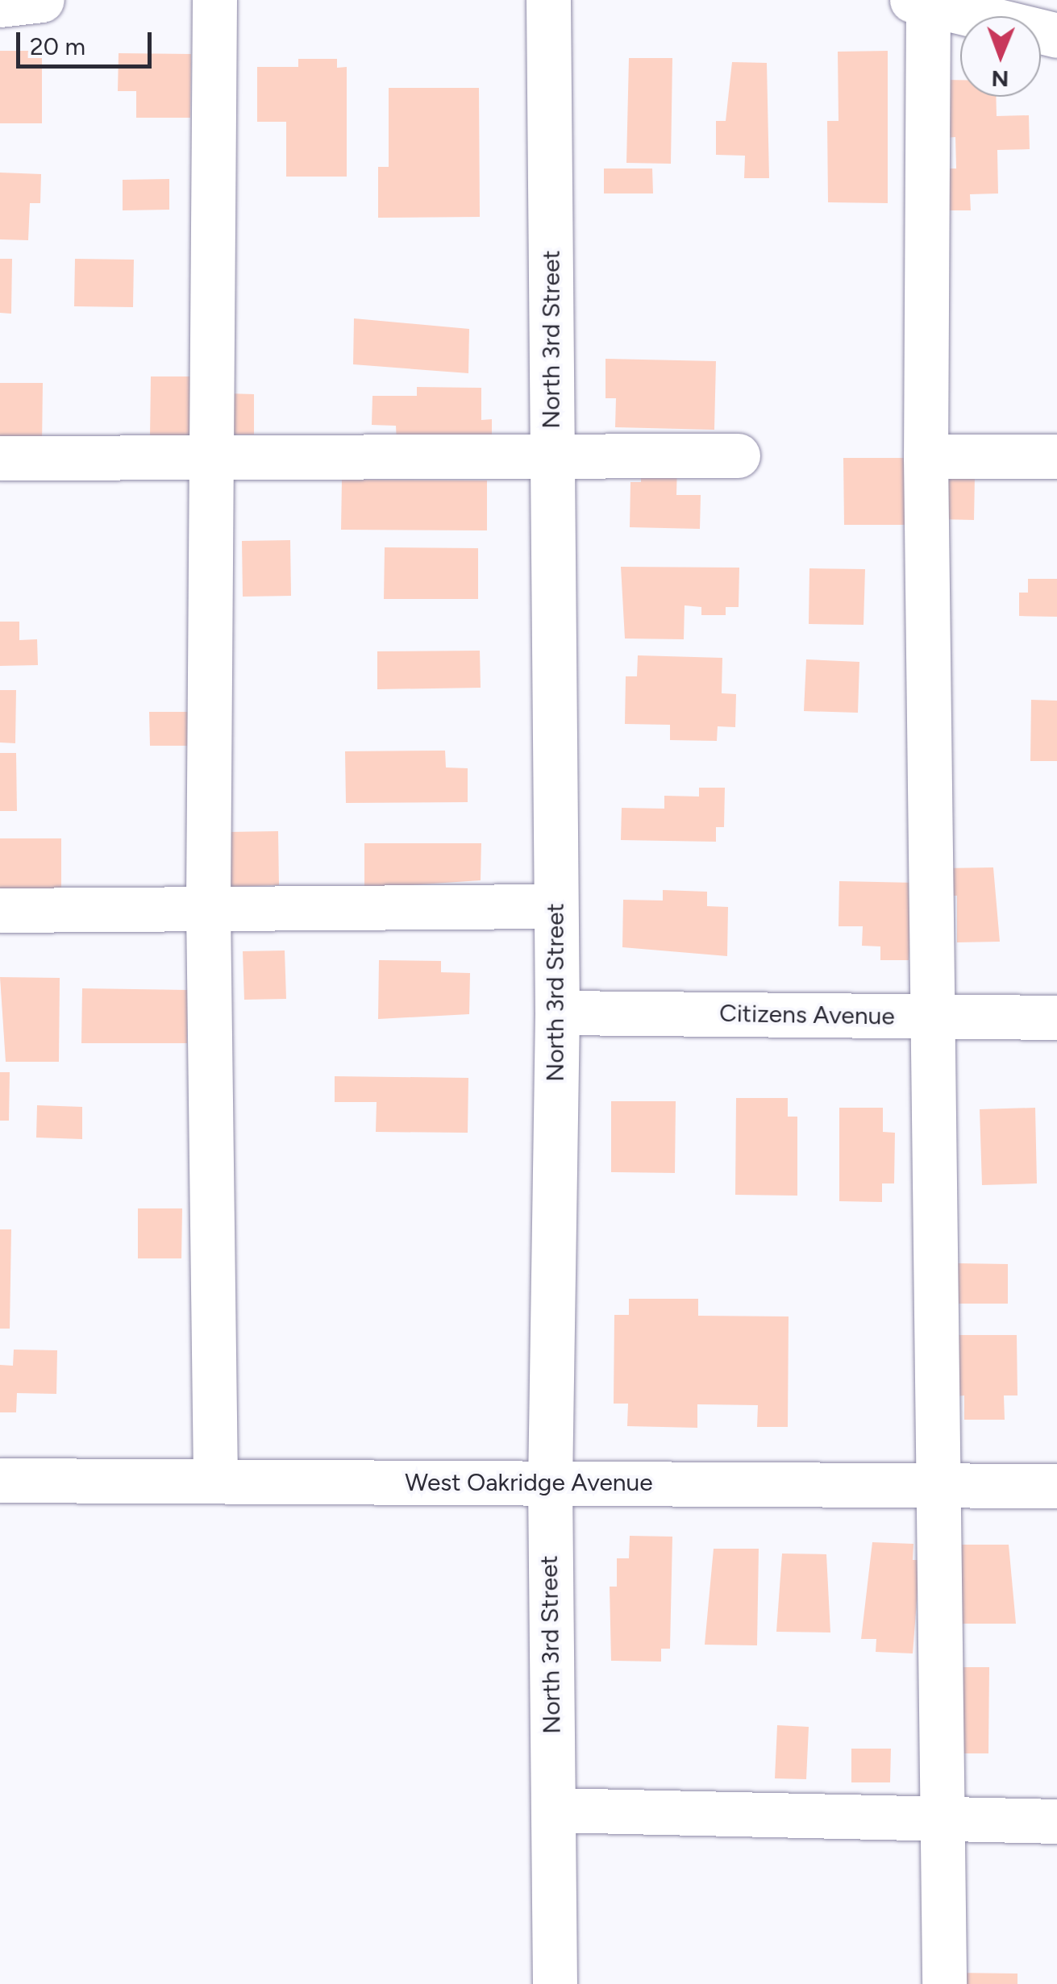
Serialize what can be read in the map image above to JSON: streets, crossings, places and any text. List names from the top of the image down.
{
  "streets": {
    "street": ["North 3rd Street", "Citizens Avenue", "West Oakridge Avenue"]
  },
  "crossings": [
    ["North 3rd Street", "Citizens Avenue"],
    ["North 3rd Street", "West Oakridge Avenue"]
  ],
  "scale_bar": "20 m",
  "north": "bottom"
}
